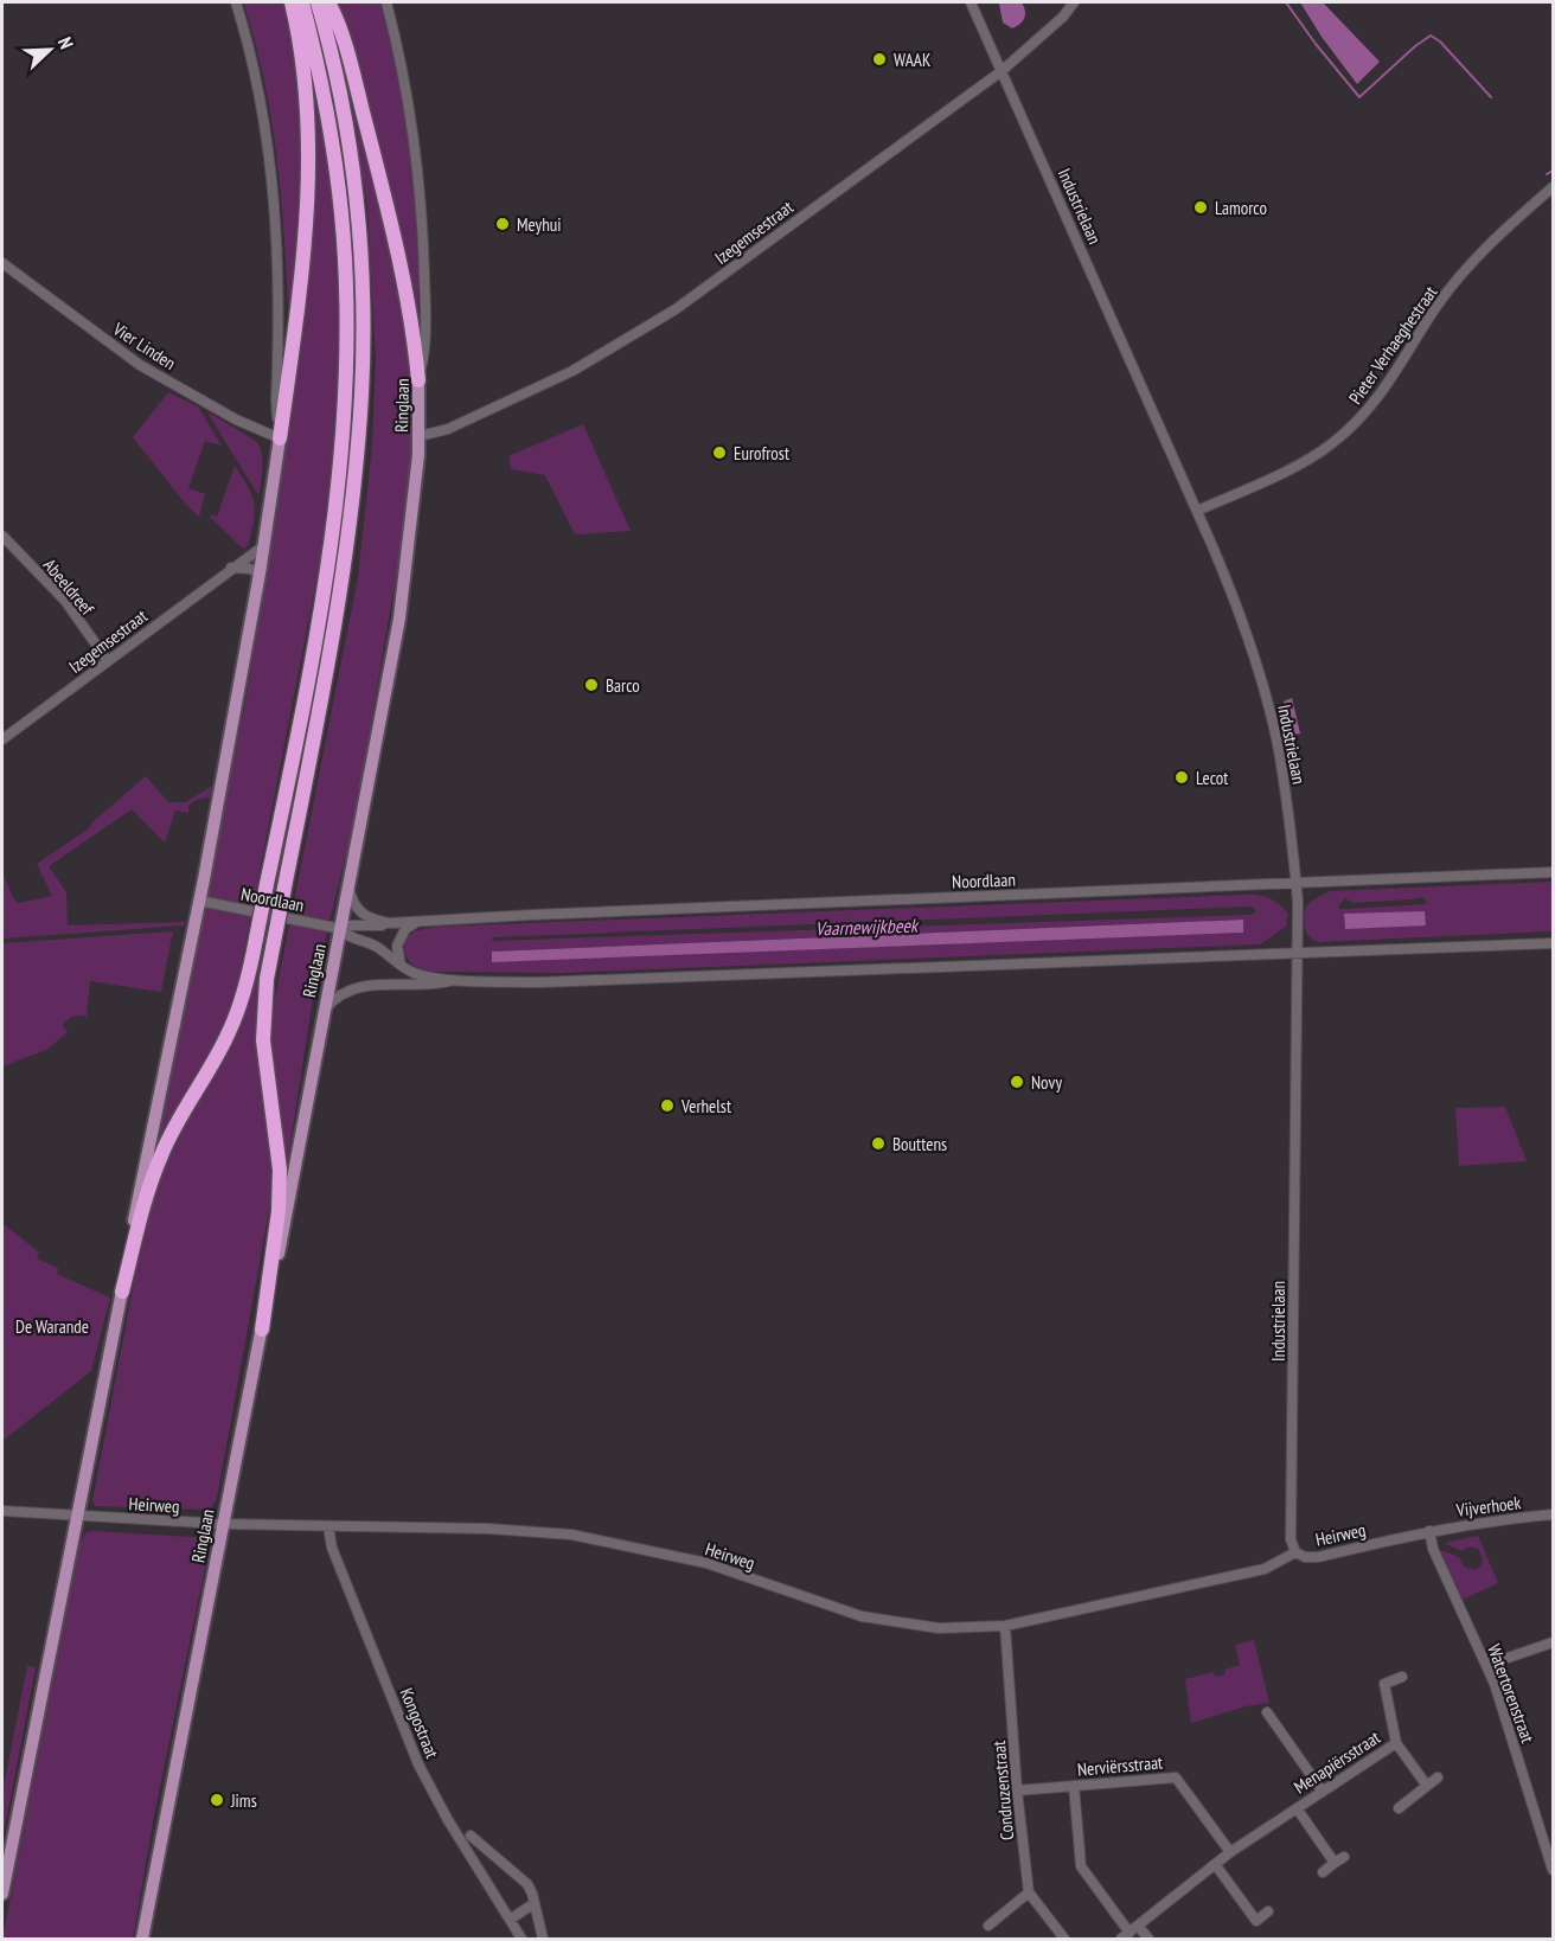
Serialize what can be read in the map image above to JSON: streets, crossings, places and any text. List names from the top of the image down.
{
  "streets": {
    "main road": ["Ringlaan"],
    "street": [
      "Industrielaan",
      "Izegemsestraat",
      "Pieter Verhaeghestraat",
      "Vier Linden",
      "Abeeldreef",
      "Noordlaan",
      "Heirweg",
      "Vijverhoek",
      "Watertorenstraat",
      "Kongostraat",
      "Menapiërsstraat",
      "Nerviërsstraat",
      "Condruzenstraat"
    ]
  },
  "crossings": [
    ["Industrielaan", "Izegemsestraat"],
    ["Industrielaan", "Pieter Verhaeghestraat"],
    ["Industrielaan", "Noordlaan"],
    ["Industrielaan", "Heirweg"],
    ["Izegemsestraat", "Ringlaan"],
    ["Izegemsestraat", "Abeeldreef"],
    ["Ringlaan", "Noordlaan"],
    ["Ringlaan", "Heirweg"],
    ["Heirweg", "Vijverhoek"],
    ["Heirweg", "Watertorenstraat"],
    ["Heirweg", "Kongostraat"],
    ["Heirweg", "Condruzenstraat"],
    ["Vijverhoek", "Watertorenstraat"],
    ["Menapiërsstraat", "Nerviërsstraat"],
    ["Nerviërsstraat", "Condruzenstraat"]
  ],
  "water": ["Vaarnewijkbeek"],
  "parks": ["De Warande"],
  "places": [
    "WAAK",
    "Lamorco",
    "Meyhui",
    "Eurofrost",
    "Barco",
    "Lecot",
    "Novy",
    "Verhelst",
    "Bouttens",
    "Jims"
  ],
  "north": "top right"
}
